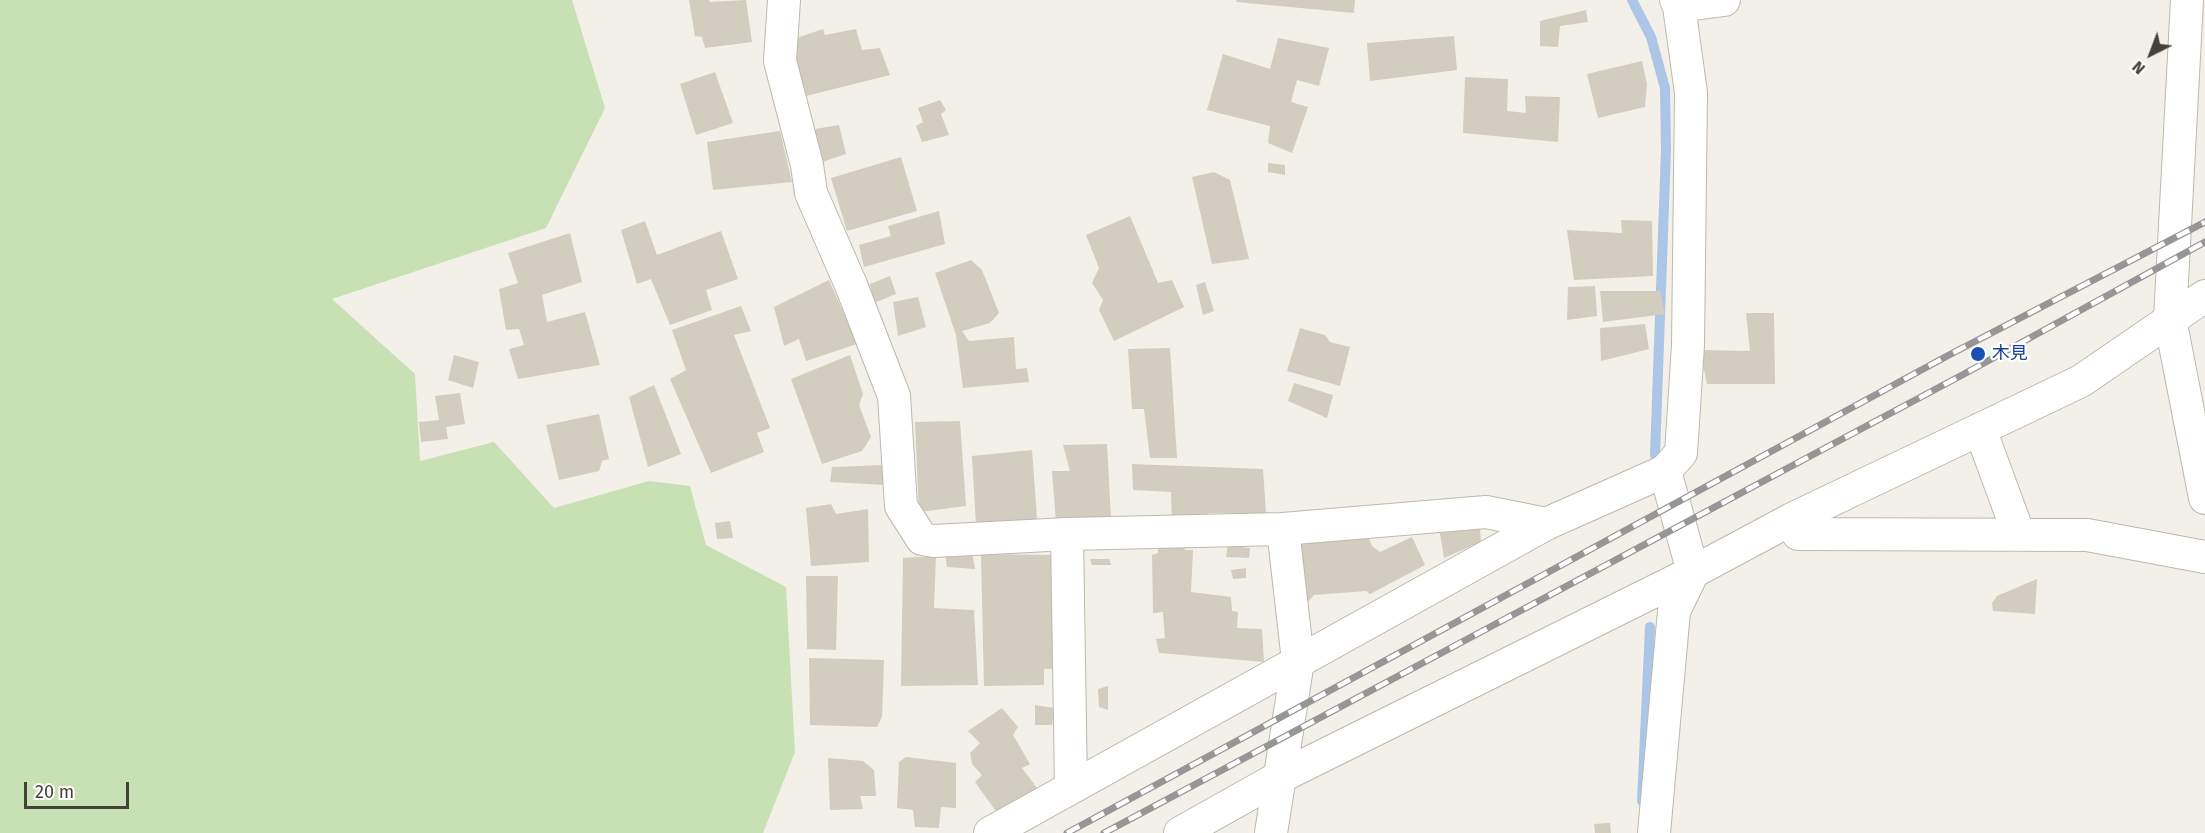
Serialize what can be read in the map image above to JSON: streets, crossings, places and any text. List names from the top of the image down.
{
  "places": ["木見"],
  "scale_bar": "20 m",
  "north": "bottom left"
}
